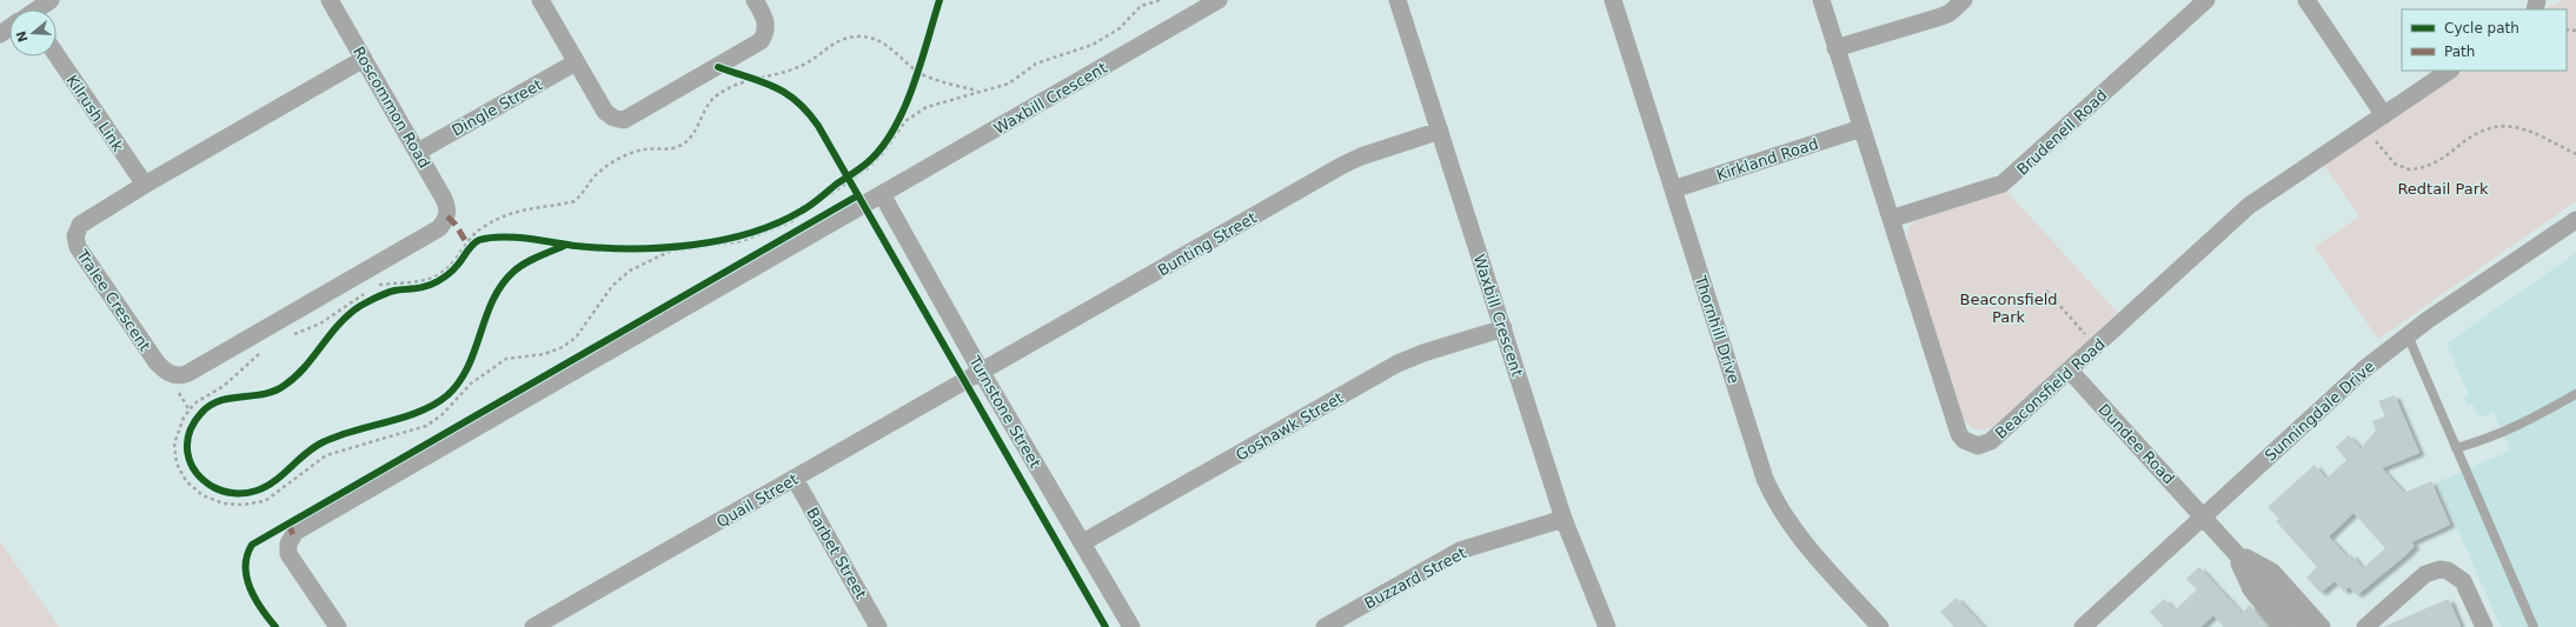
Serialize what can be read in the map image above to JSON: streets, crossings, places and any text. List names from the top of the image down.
{
  "streets": {
    "street": [
      "Waxbill Crescent",
      "Roscommon Road",
      "Dingle Street",
      "Kilrush Link",
      "Brudenell Road",
      "Kirkland Road",
      "Bunting Street",
      "Tralee Crescent",
      "Thornhill Drive",
      "Beaconsfield Road",
      "Sunningdale Drive",
      "Turnstone Street",
      "Goshawk Street",
      "Dundee Road",
      "Quail Street",
      "Barbet Street",
      "Buzzard Street"
    ]
  },
  "crossings": [
    ["Waxbill Crescent", "Bunting Street"],
    ["Waxbill Crescent", "Turnstone Street"],
    ["Waxbill Crescent", "Goshawk Street"],
    ["Waxbill Crescent", "Buzzard Street"],
    ["Roscommon Road", "Dingle Street"],
    ["Roscommon Road", "Tralee Crescent"],
    ["Kilrush Link", "Tralee Crescent"],
    ["Brudenell Road", "Beaconsfield Road"],
    ["Kirkland Road", "Thornhill Drive"],
    ["Kirkland Road", "Beaconsfield Road"],
    ["Bunting Street", "Turnstone Street"],
    ["Bunting Street", "Quail Street"],
    ["Beaconsfield Road", "Dundee Road"],
    ["Sunningdale Drive", "Dundee Road"],
    ["Turnstone Street", "Goshawk Street"],
    ["Turnstone Street", "Quail Street"],
    ["Quail Street", "Barbet Street"]
  ],
  "parks": ["Redtail Park", "Beaconsfield Park"],
  "legend": ["Cycle path", "Path"],
  "north": "left"
}
